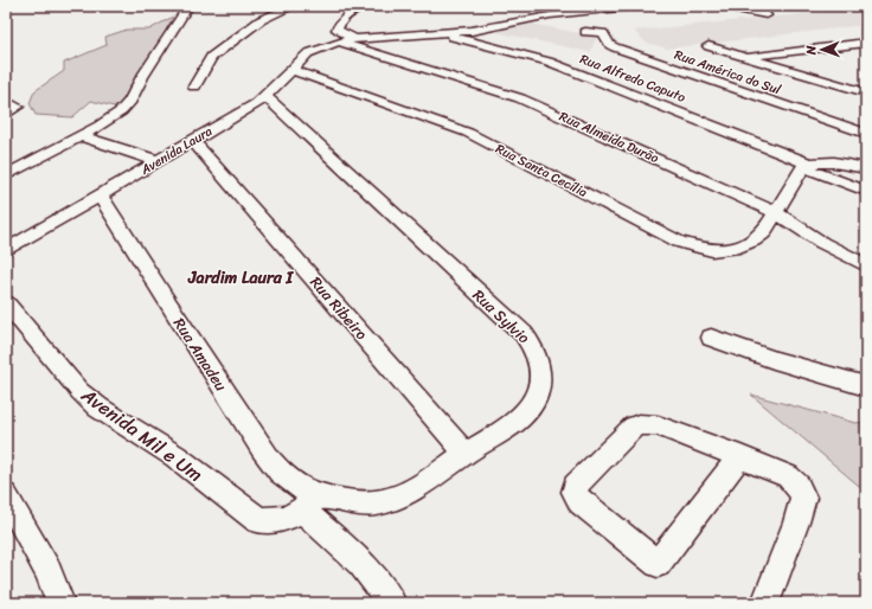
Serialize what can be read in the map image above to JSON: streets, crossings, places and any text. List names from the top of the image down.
{
  "streets": {
    "street": [
      "Rua América do Sul",
      "Rua Alfredo Caputo",
      "Rua Almeida Durão",
      "Avenida Laura",
      "Rua Santa Cecília",
      "Rua Ribeiro",
      "Rua Sylvio",
      "Rua Amadeu",
      "Avenida Mil e Um"
    ]
  },
  "crossings": [
    ["Rua Alfredo Caputo", "Avenida Laura"],
    ["Rua Alfredo Caputo", "Rua Santa Cecília"],
    ["Rua Almeida Durão", "Avenida Laura"],
    ["Rua Almeida Durão", "Rua Santa Cecília"],
    ["Avenida Laura", "Rua Santa Cecília"],
    ["Avenida Laura", "Rua Ribeiro"],
    ["Avenida Laura", "Rua Sylvio"],
    ["Avenida Laura", "Rua Amadeu"],
    ["Rua Ribeiro", "Rua Sylvio"],
    ["Rua Sylvio", "Rua Amadeu"],
    ["Rua Sylvio", "Avenida Mil e Um"],
    ["Rua Amadeu", "Avenida Mil e Um"]
  ],
  "districts": ["Jardim Laura I"],
  "north": "left"
}
